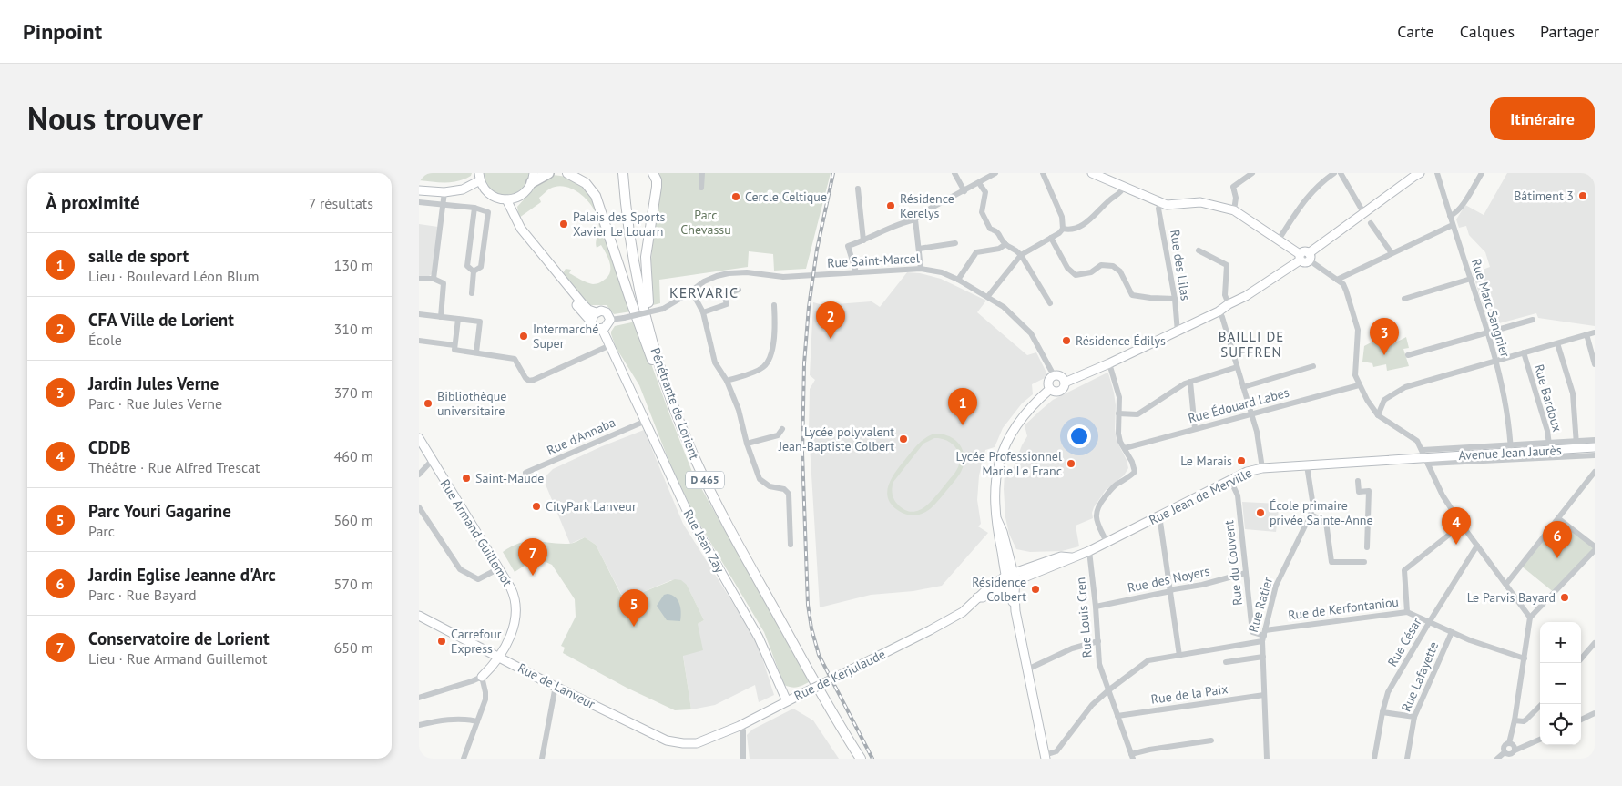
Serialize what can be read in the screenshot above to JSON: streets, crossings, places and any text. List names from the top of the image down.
{
  "streets": {
    "main road": ["Pénétrante de Lorient", "D 465"],
    "street": [
      "Rue Saint-Marcel",
      "Rue des Lilas",
      "Rue Marc Sangnier",
      "Rue Bardoux",
      "Rue Édouard Labes",
      "Rue d'Annaba",
      "Avenue Jean Jaurès",
      "Rue Jean de Merville",
      "Rue Armand Guillemot",
      "Rue Jean Zay",
      "Rue du Couvent",
      "Rue des Noyers",
      "Rue Ratier",
      "Rue de Kerfontaniou",
      "Rue Louis Cren",
      "Rue César",
      "Rue de Kerjulaude",
      "Rue Lafayette",
      "Rue de Lanveur",
      "Rue de la Paix"
    ]
  },
  "crossings": [
    ["Rue Saint-Marcel", "Rue Jean Zay"],
    ["Rue Marc Sangnier", "Avenue Jean Jaurès"],
    ["Rue Bardoux", "Avenue Jean Jaurès"],
    ["Rue d'Annaba", "Rue Jean Zay"],
    ["Avenue Jean Jaurès", "Rue Jean de Merville"],
    ["Rue Jean de Merville", "Rue du Couvent"],
    ["Rue Jean de Merville", "Rue Ratier"],
    ["Rue Jean de Merville", "Rue Louis Cren"],
    ["Rue Jean de Merville", "Rue de Kerjulaude"],
    ["Rue Armand Guillemot", "Rue de Lanveur"],
    ["Rue Jean Zay", "Rue de Kerjulaude"],
    ["Rue du Couvent", "Rue des Noyers"],
    ["Rue du Couvent", "Rue Ratier"],
    ["Rue du Couvent", "Rue de Kerfontaniou"],
    ["Rue des Noyers", "Rue Louis Cren"],
    ["Rue Ratier", "Rue de Kerfontaniou"],
    ["Rue Ratier", "Rue de la Paix"],
    ["Rue de Kerfontaniou", "Rue Louis Cren"],
    ["Rue de Kerfontaniou", "Rue César"],
    ["Rue de Kerfontaniou", "Rue Lafayette"],
    ["Rue Louis Cren", "Rue de Kerjulaude"],
    ["Rue Louis Cren", "Rue de la Paix"],
    ["Rue de Kerjulaude", "Rue de Lanveur"]
  ],
  "districts": ["KERVARIC", "BAILLI DE SUFFREN"],
  "parks": ["Parc Chevassu"],
  "places": [
    "Bâtiment 3",
    "Cercle Celtique",
    "Résidence Kerelys",
    "Palais des Sports Xavier Le Louarn",
    "Intermarché Super",
    "Résidence Édilys",
    "Bibliothèque universitaire",
    "Lycée polyvalent Jean-Baptiste Colbert",
    "Le Marais",
    "Lycée Professionnel Marie Le Franc",
    "Saint-Maude",
    "CityPark Lanveur",
    "École primaire privée Sainte-Anne",
    "Résidence Colbert",
    "Le Parvis Bayard",
    "Carrefour Express"
  ],
  "page": {
    "header": "Pinpoint",
    "nav": ["Carte", "Calques", "Partager"],
    "title": "Nous trouver",
    "buttons": "Itinéraire",
    "heading": ["À proximité", "7 résultats"],
    "list": [
      {
        "mark": "1",
        "name": "salle de sport",
        "note": "Lieu · Boulevard Léon Blum",
        "value": "130 m"
      },
      {
        "mark": "2",
        "name": "CFA Ville de Lorient",
        "note": "École",
        "value": "310 m"
      },
      {
        "mark": "3",
        "name": "Jardin Jules Verne",
        "note": "Parc · Rue Jules Verne",
        "value": "370 m"
      },
      {
        "mark": "4",
        "name": "CDDB",
        "note": "Théâtre · Rue Alfred Trescat",
        "value": "460 m"
      },
      {
        "mark": "5",
        "name": "Parc Youri Gagarine",
        "note": "Parc",
        "value": "560 m"
      },
      {
        "mark": "6",
        "name": "Jardin Eglise Jeanne d'Arc",
        "note": "Parc · Rue Bayard",
        "value": "570 m"
      },
      {
        "mark": "7",
        "name": "Conservatoire de Lorient",
        "note": "Lieu · Rue Armand Guillemot",
        "value": "650 m"
      }
    ],
    "pins": [
      "2",
      "3",
      "1",
      "4",
      "6",
      "7",
      "5"
    ],
    "map_buttons": ["+", "−"]
  }
}
